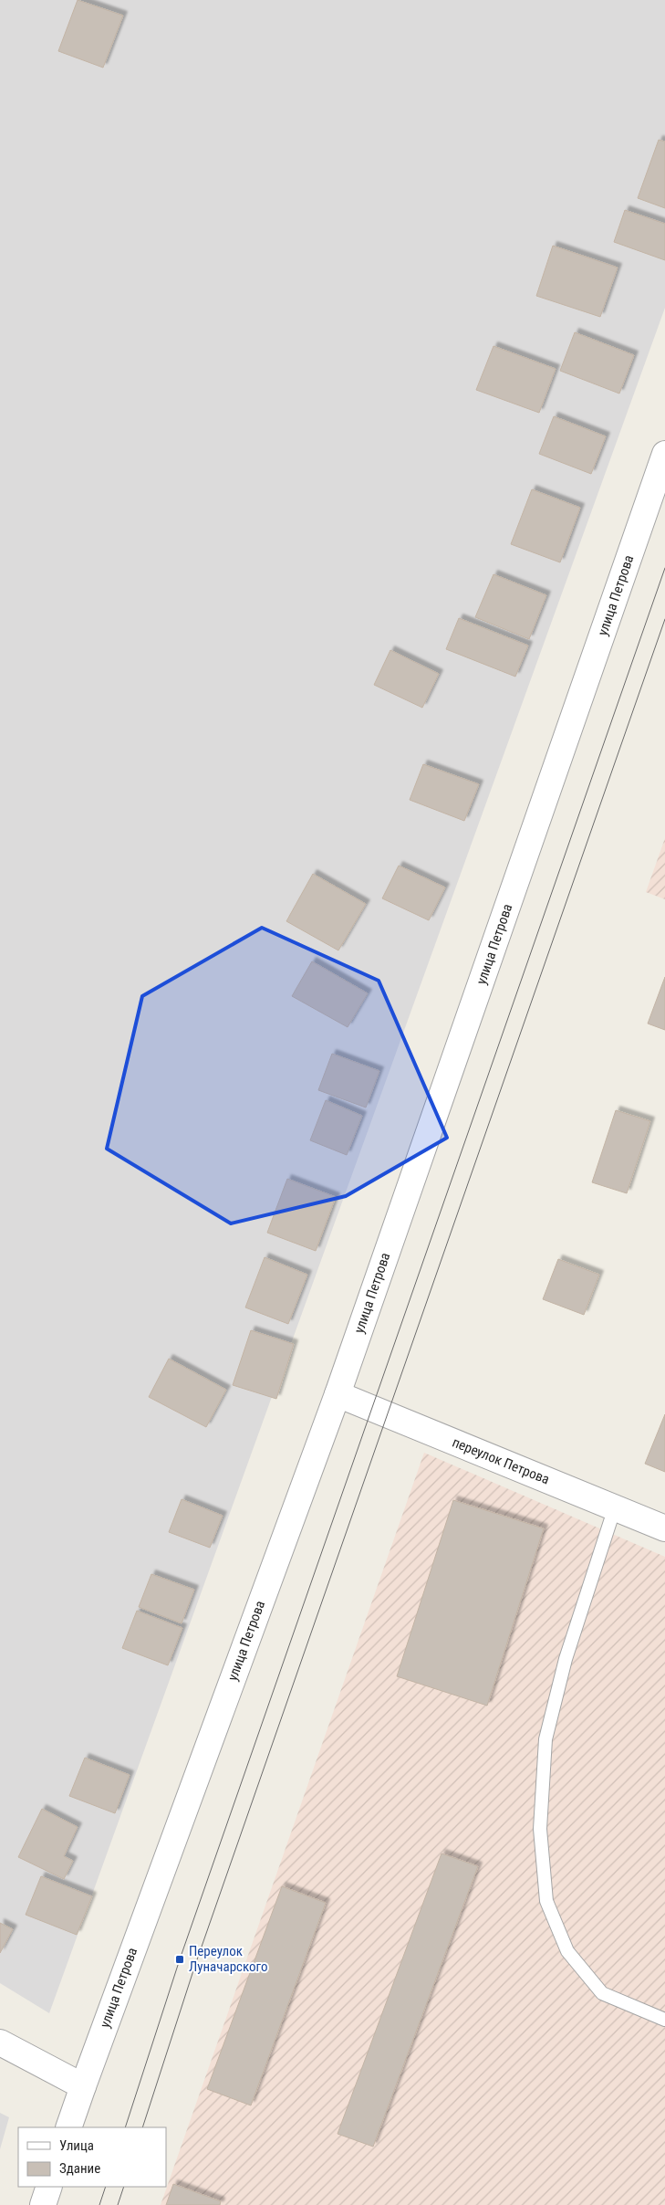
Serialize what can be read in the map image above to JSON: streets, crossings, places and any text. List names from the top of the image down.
{
  "streets": {
    "street": ["улица Петрова", "переулок Петрова"]
  },
  "crossings": [
    ["улица Петрова", "переулок Петрова"]
  ],
  "places": {
    "transit": ["Переулок Луначарского"]
  },
  "legend": ["Улица", "Здание"]
}
